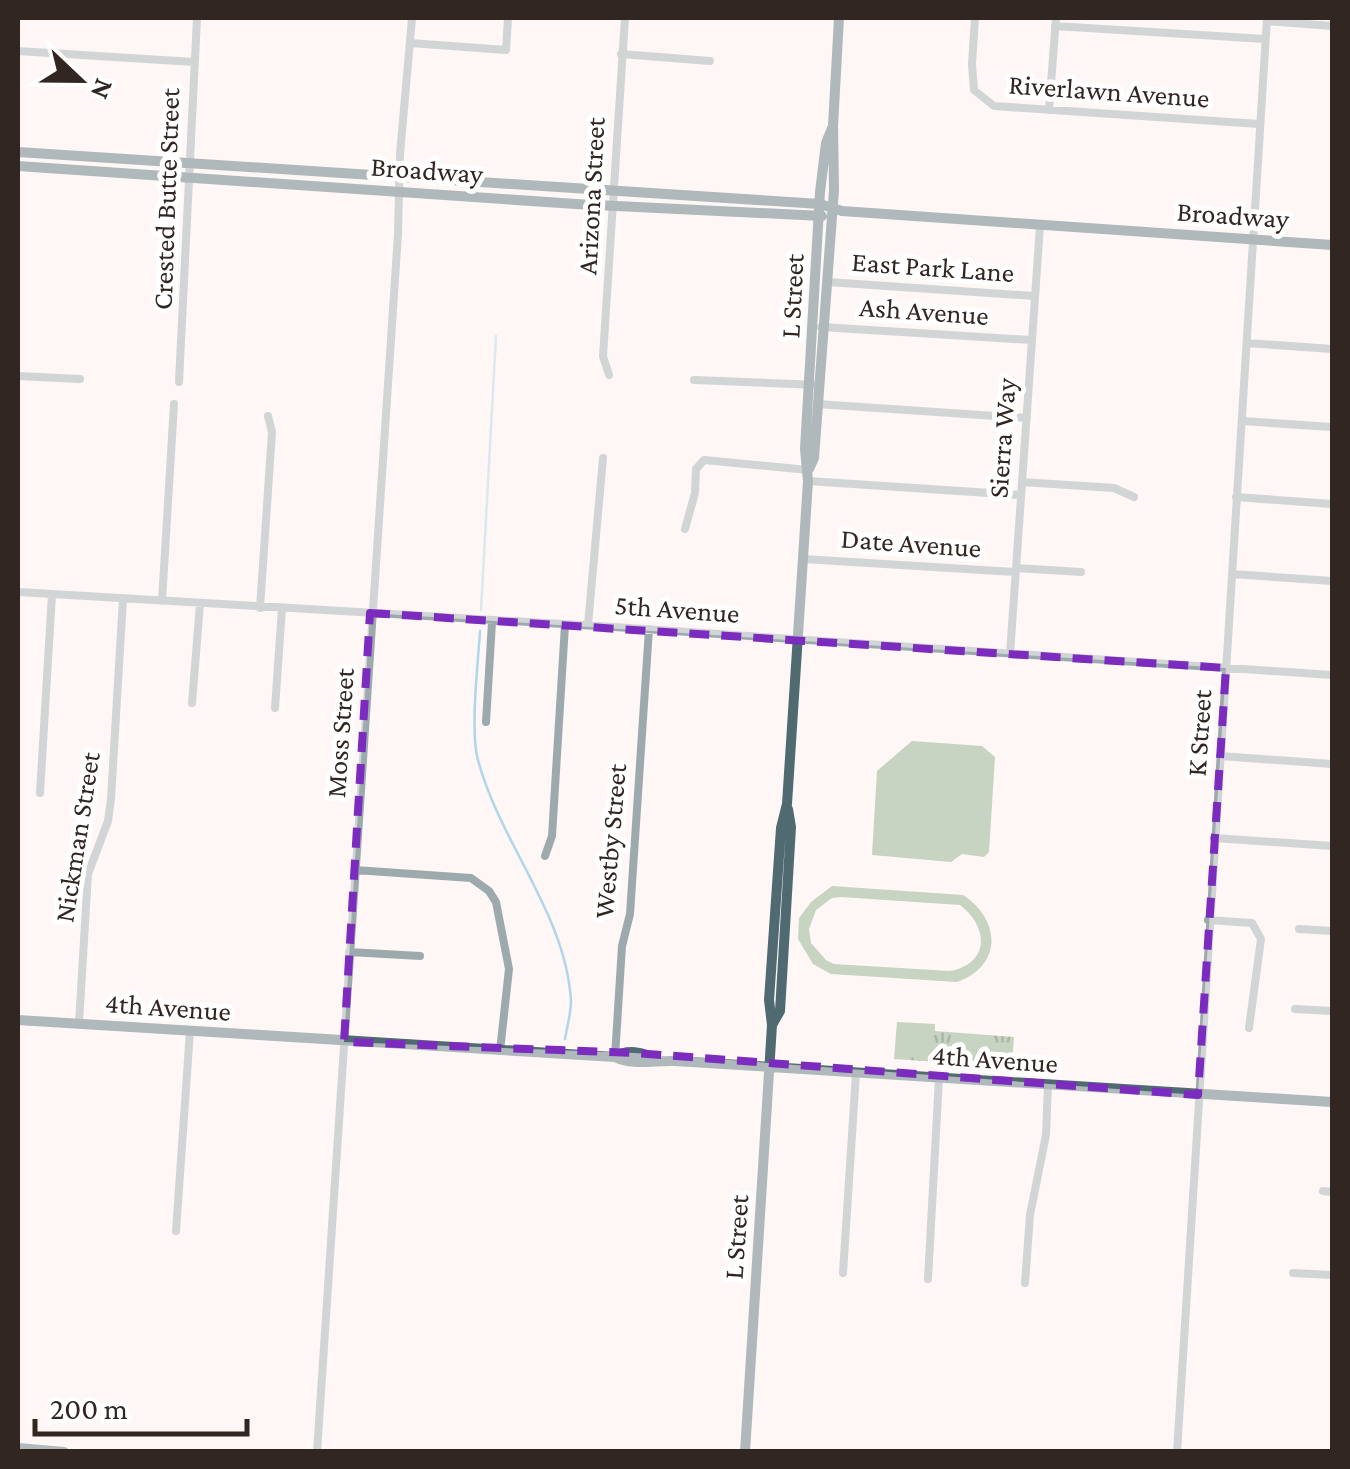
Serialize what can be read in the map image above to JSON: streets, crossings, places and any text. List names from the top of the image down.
{
  "streets": {
    "main road": ["Broadway", "L Street", "4th Avenue"],
    "street": [
      "Riverlawn Avenue",
      "Arizona Street",
      "Crested Butte Street",
      "East Park Lane",
      "Ash Avenue",
      "Sierra Way",
      "Date Avenue",
      "5th Avenue",
      "Moss Street",
      "K Street",
      "Nickman Street",
      "Westby Street"
    ]
  },
  "crossings": [
    ["Riverlawn Avenue", "K Street"],
    ["Broadway", "Arizona Street"],
    ["Broadway", "Crested Butte Street"],
    ["Broadway", "L Street"],
    ["Broadway", "Sierra Way"],
    ["Broadway", "Moss Street"],
    ["Broadway", "K Street"],
    ["East Park Lane", "L Street"],
    ["East Park Lane", "Sierra Way"],
    ["L Street", "Ash Avenue"],
    ["L Street", "Date Avenue"],
    ["L Street", "5th Avenue"],
    ["L Street", "4th Avenue"],
    ["Ash Avenue", "Sierra Way"],
    ["Sierra Way", "Date Avenue"],
    ["Sierra Way", "5th Avenue"],
    ["5th Avenue", "Moss Street"],
    ["5th Avenue", "K Street"],
    ["5th Avenue", "Nickman Street"],
    ["5th Avenue", "Westby Street"],
    ["Moss Street", "4th Avenue"],
    ["K Street", "4th Avenue"],
    ["Nickman Street", "4th Avenue"],
    ["Westby Street", "4th Avenue"]
  ],
  "scale_bar": "200 m",
  "north": "right"
}
